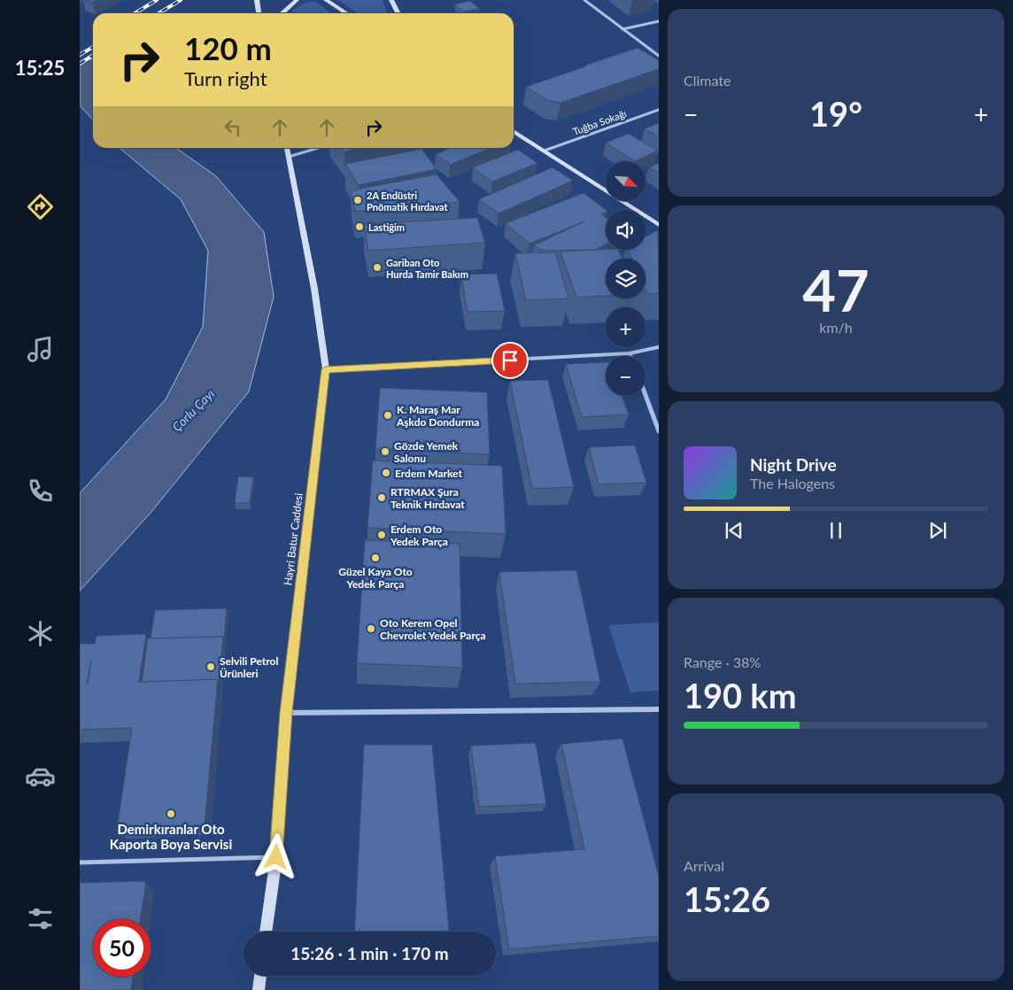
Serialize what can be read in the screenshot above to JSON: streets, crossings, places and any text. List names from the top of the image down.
{
  "streets": {
    "main road": ["Hayri Batur Caddesi"],
    "street": ["Tuğba Sokağı"]
  },
  "water": ["Çorlu Çayı"],
  "places": [
    "2A Endüstri Pnömatik Hırdavat",
    "Lastiğim",
    "Gariban Oto Hurda Tamir Bakım",
    "K. Maraş Mar Aşkdo Dondurma",
    "Gözde Yemek Salonu",
    "Erdem Market",
    "RTRMAX Şura Teknik Hırdavat",
    "Erdem Oto Yedek Parça",
    "Güzel Kaya Oto Yedek Parça",
    "Oto Kerem Opel Chevrolet Yedek Parça",
    "Selvili Petrol Ürünleri",
    "Demirkıranlar Oto Kaporta Boya Servisi"
  ],
  "north": "bottom right",
  "page": {
    "tabs": "15:25",
    "tile": [
      "Climate",
      ["47", "km/h"],
      ["Range · 38%", "190 km"],
      ["Arrival", "15:26"]
    ],
    "turn": ["120 m", "Turn right"],
    "heat": ["−", "19°", "+"],
    "map_buttons": ["+", "−"],
    "song": ["Night Drive", "The Halogens"],
    "limit": "50",
    "trip": "15:26 · 1 min · 170 m"
  }
}
